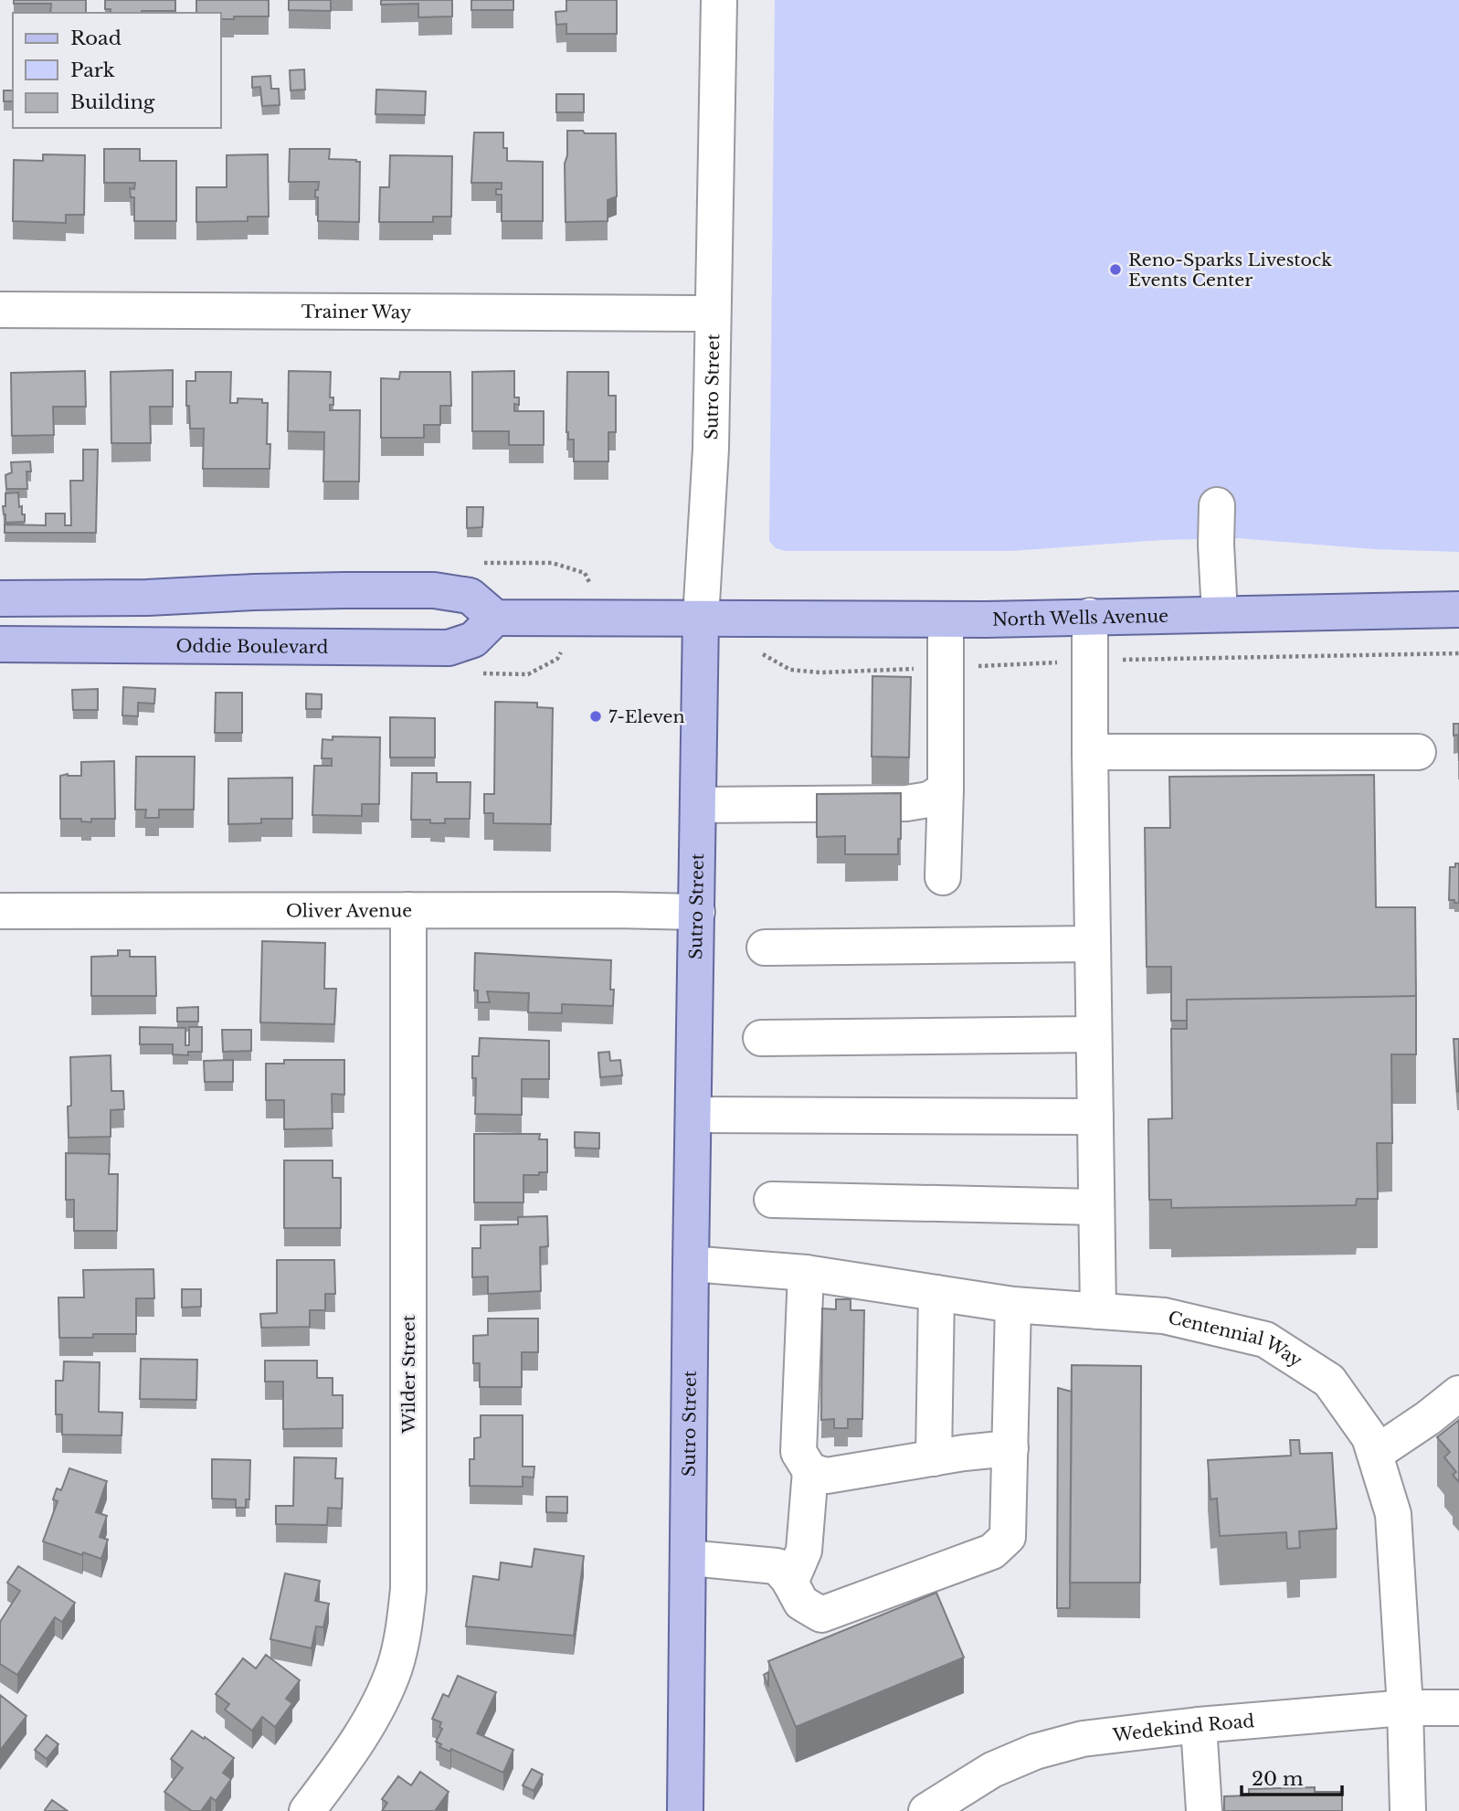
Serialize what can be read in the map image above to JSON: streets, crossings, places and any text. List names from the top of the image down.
{
  "streets": {
    "main road": ["Sutro Street", "North Wells Avenue", "Oddie Boulevard"],
    "street": [
      "Trainer Way",
      "Oliver Avenue",
      "Centennial Way",
      "Wilder Street",
      "Wedekind Road"
    ]
  },
  "crossings": [
    ["Trainer Way", "Sutro Street"],
    ["Sutro Street", "North Wells Avenue"],
    ["Sutro Street", "Oliver Avenue"],
    ["Sutro Street", "Centennial Way"],
    ["Oliver Avenue", "Wilder Street"],
    ["Centennial Way", "Wedekind Road"]
  ],
  "places": ["Reno-Sparks Livestock Events Center", "7-Eleven"],
  "legend": ["Road", "Park", "Building"],
  "scale_bar": "20 m"
}
